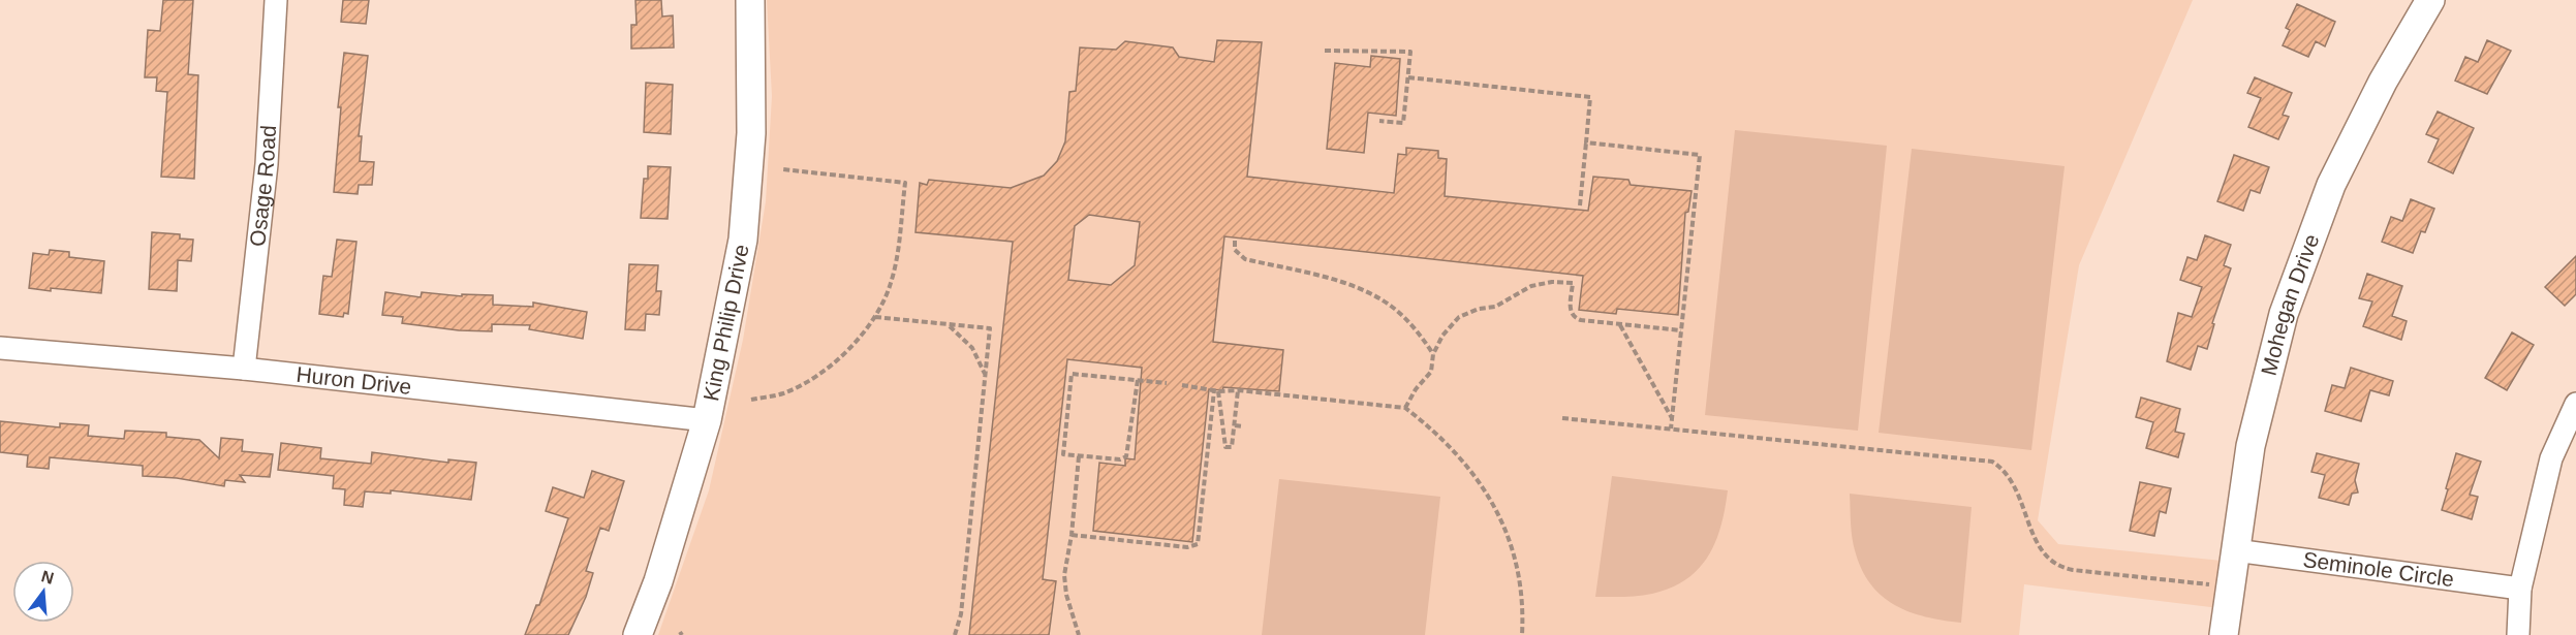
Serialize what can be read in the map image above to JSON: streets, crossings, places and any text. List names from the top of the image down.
{
  "streets": {
    "street": [
      "Osage Road",
      "Mohegan Drive",
      "King Philip Drive",
      "Huron Drive",
      "Seminole Circle"
    ]
  },
  "crossings": [
    ["Osage Road", "Huron Drive"],
    ["Mohegan Drive", "Seminole Circle"],
    ["King Philip Drive", "Huron Drive"]
  ],
  "north": "top"
}
